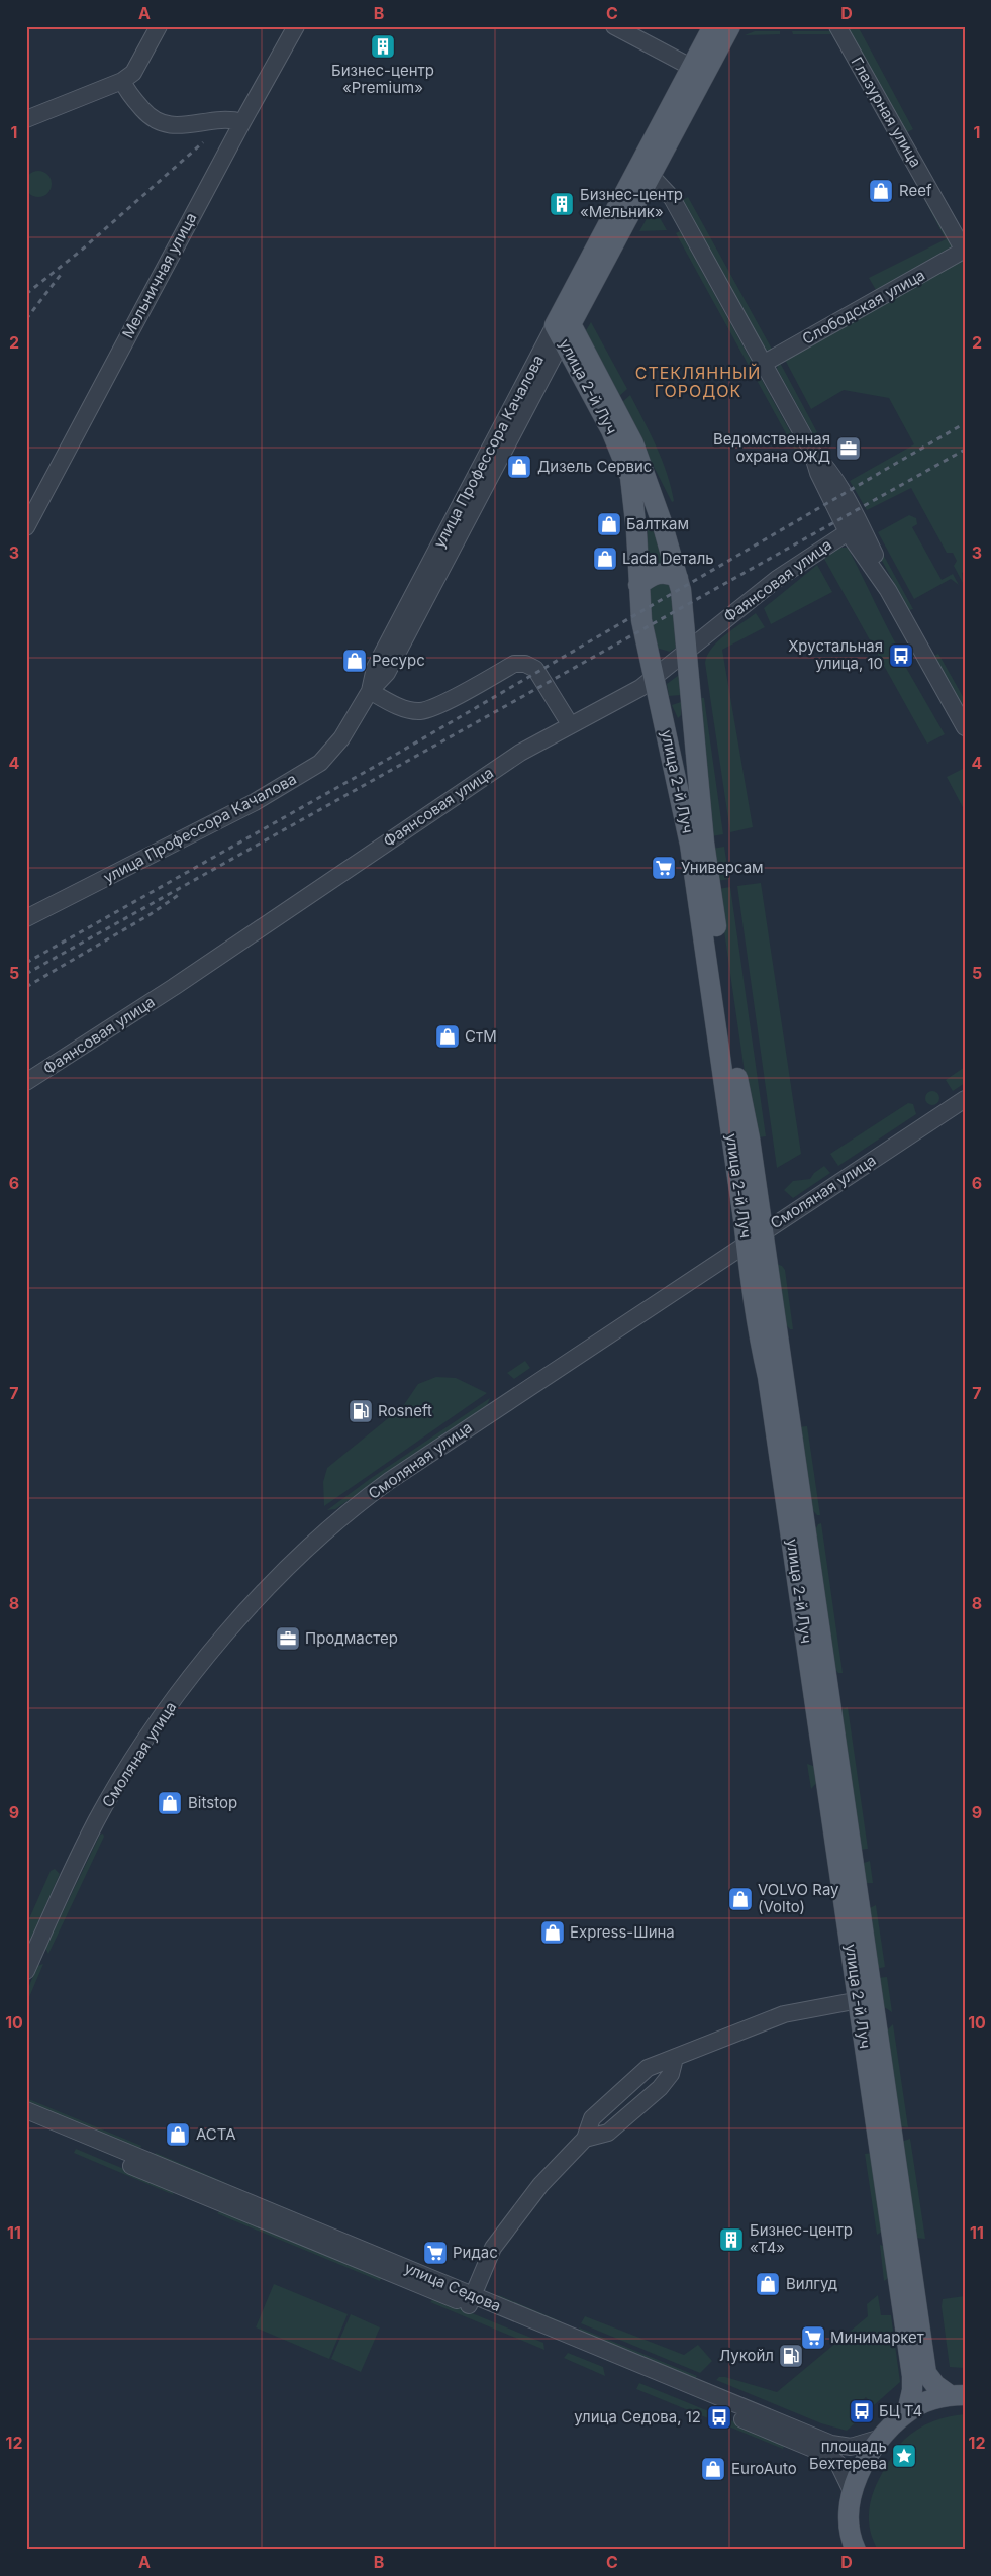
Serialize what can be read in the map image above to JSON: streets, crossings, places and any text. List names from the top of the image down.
{
  "streets": {
    "main road": ["улица 2-й Луч", "улица Профессора Качалова"],
    "street": [
      "Глазурная улица",
      "Мельничная улица",
      "Слободская улица",
      "Фаянсовая улица",
      "Смоляная улица",
      "улица Седова"
    ]
  },
  "crossings": [
    ["Глазурная улица", "Слободская улица"],
    ["улица 2-й Луч", "улица Профессора Качалова"],
    ["улица 2-й Луч", "Фаянсовая улица"],
    ["улица 2-й Луч", "Смоляная улица"]
  ],
  "districts": ["СТЕКЛЯННЫЙ ГОРОДОК"],
  "places": {
    "building": ["Бизнес-центр «Premium»", "Бизнес-центр «Мельник»", "Бизнес-центр «Т4»"],
    "shop": [
      "Reef",
      "Дизель Сервис",
      "Балткам",
      "Lada Dеталь",
      "Ресурс",
      "СтМ",
      "Bitstop",
      "VOLVO Ray (Volto)",
      "Express-Шина",
      "АСТА",
      "Вилгуд",
      "EuroAuto"
    ],
    "office": ["Ведомственная охрана ОЖД", "Продмастер"],
    "bus stop": ["Хрустальная улица, 10", "БЦ Т4", "улица Седова, 12"],
    "supermarket": ["Универсам", "Ридас", "Минимаркет"],
    "fuel station": ["Rosneft", "Лукойл"],
    "place": ["площадь Бехтерева"]
  },
  "grid": {
    "columns": [
      "A",
      "B",
      "C",
      "D"
    ],
    "rows": [
      "1",
      "2",
      "3",
      "4",
      "5",
      "6",
      "7",
      "8",
      "9",
      "10",
      "11",
      "12"
    ]
  }
}
